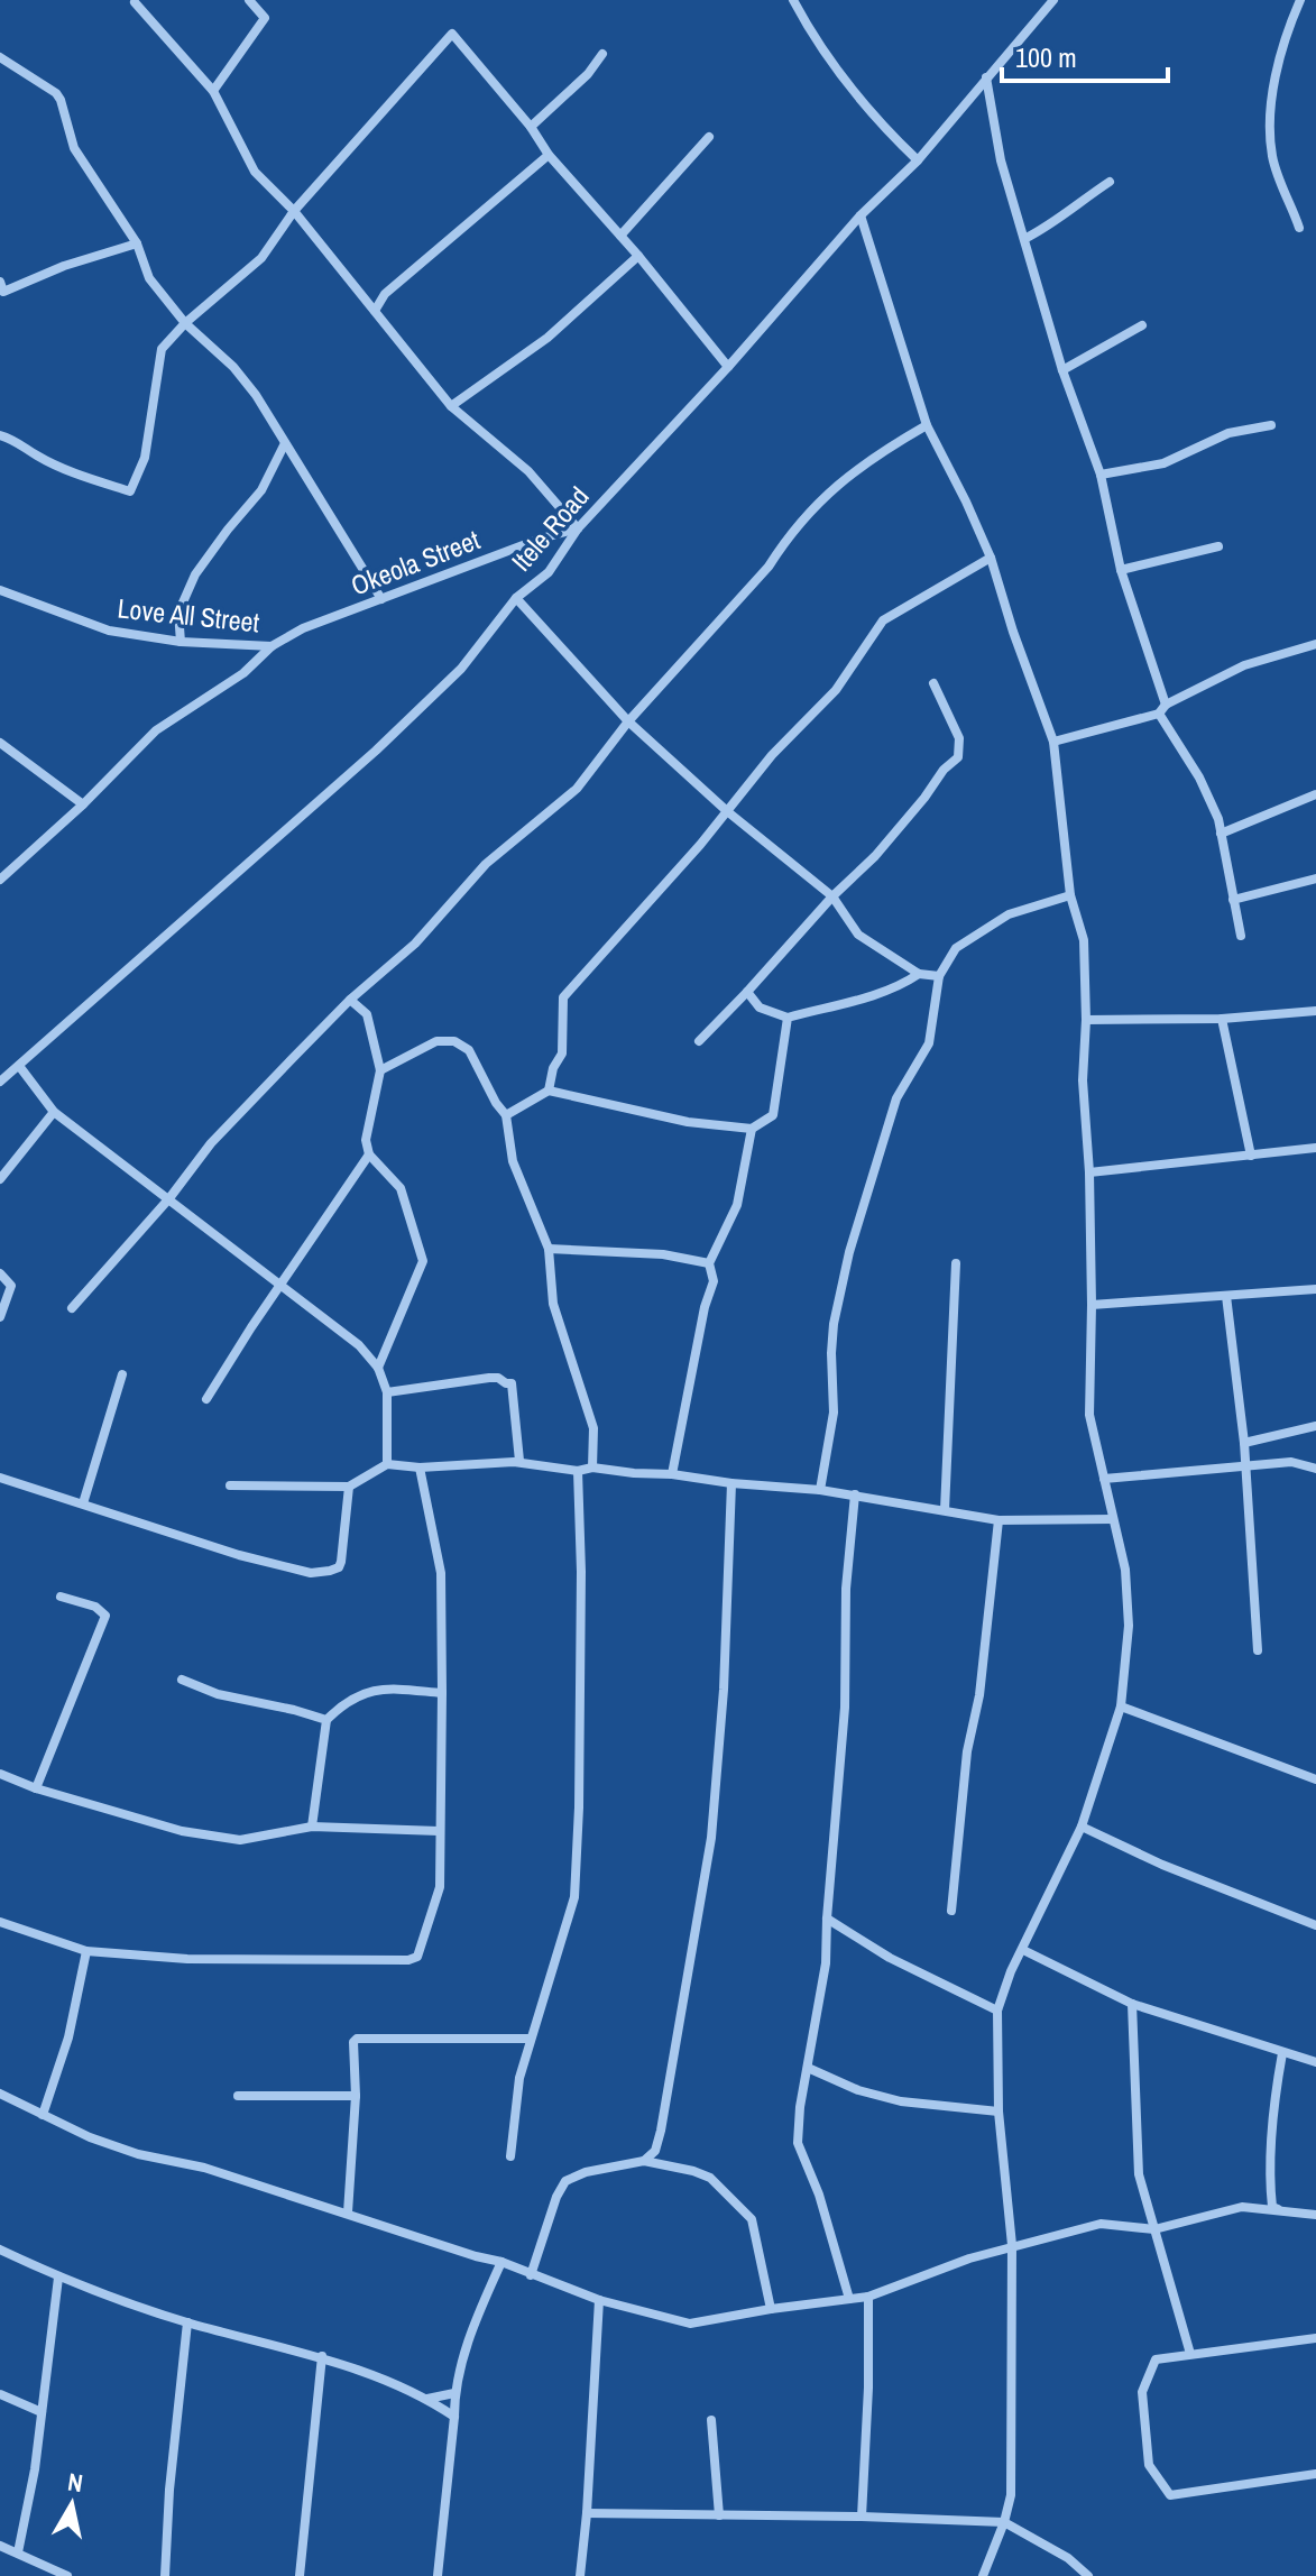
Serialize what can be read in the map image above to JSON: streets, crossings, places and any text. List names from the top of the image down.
{
  "streets": {
    "street": ["Itele Road", "Okeola Street", "Love All Street"]
  },
  "crossings": [
    ["Itele Road", "Okeola Street"],
    ["Okeola Street", "Love All Street"]
  ],
  "scale_bar": "100 m",
  "north": "top"
}
